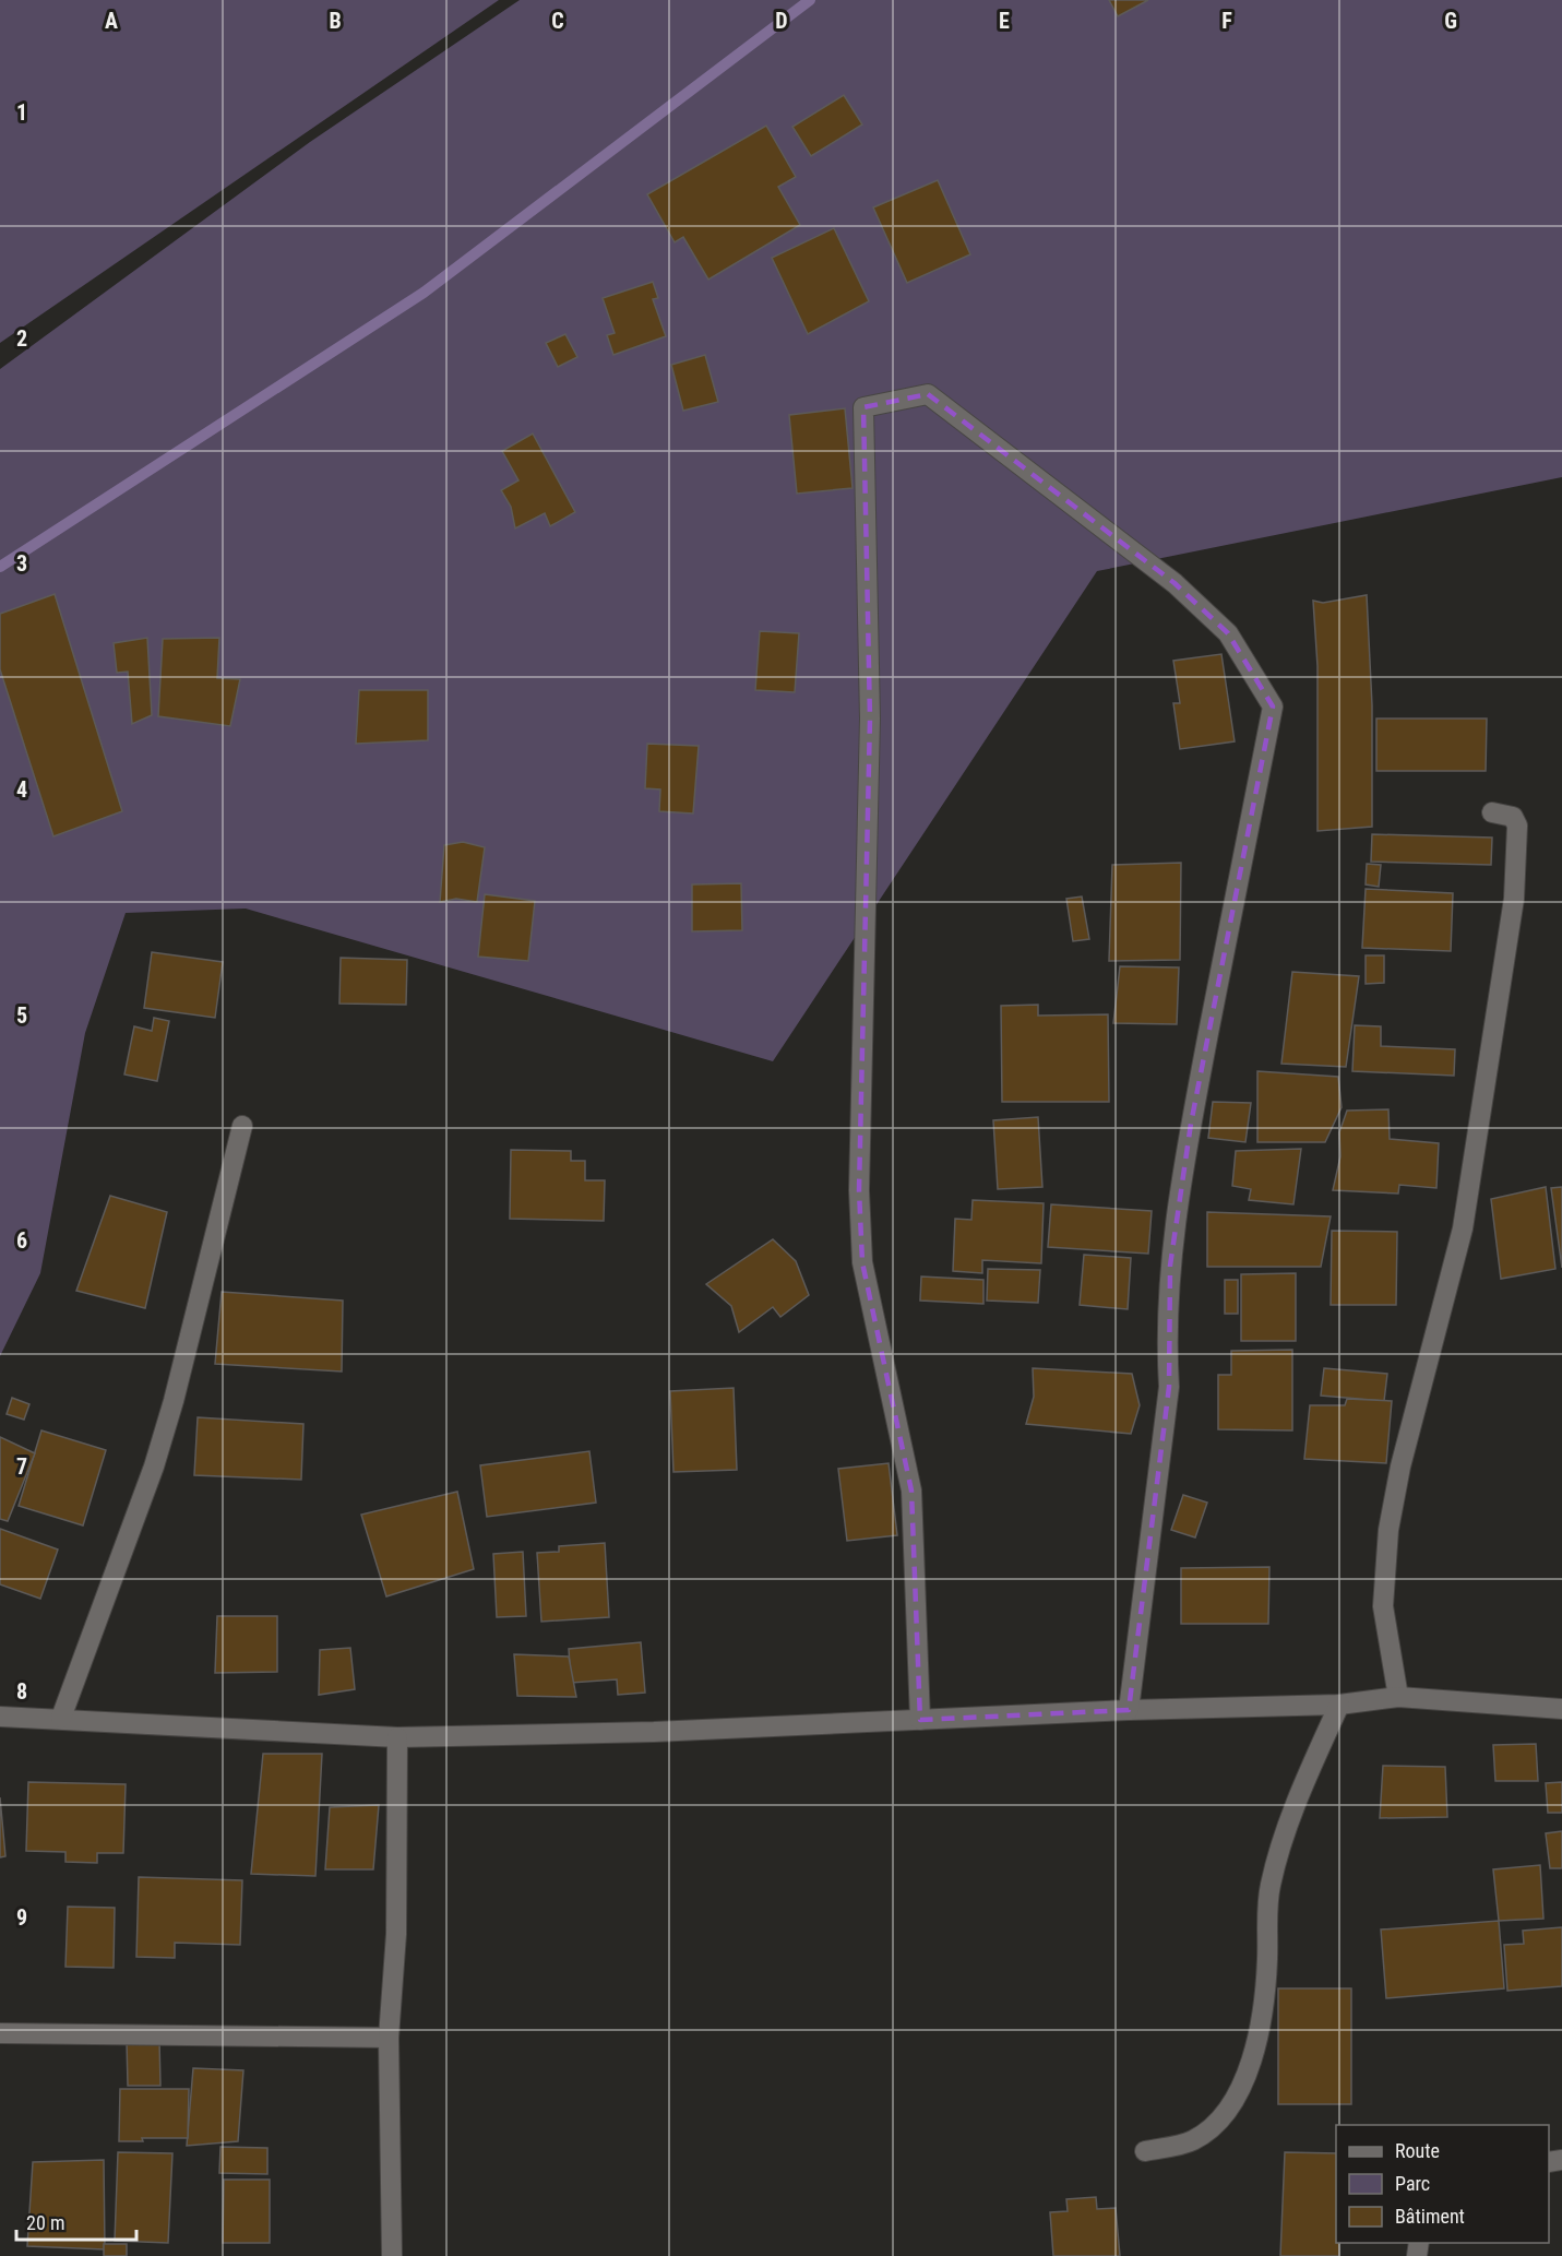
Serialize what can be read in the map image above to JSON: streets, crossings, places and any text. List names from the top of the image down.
{
  "legend": ["Route", "Parc", "Bâtiment"],
  "scale_bar": "20 m",
  "grid": {
    "columns": [
      "A",
      "B",
      "C",
      "D",
      "E",
      "F",
      "G"
    ],
    "rows": [
      "1",
      "2",
      "3",
      "4",
      "5",
      "6",
      "7",
      "8",
      "9"
    ]
  }
}
